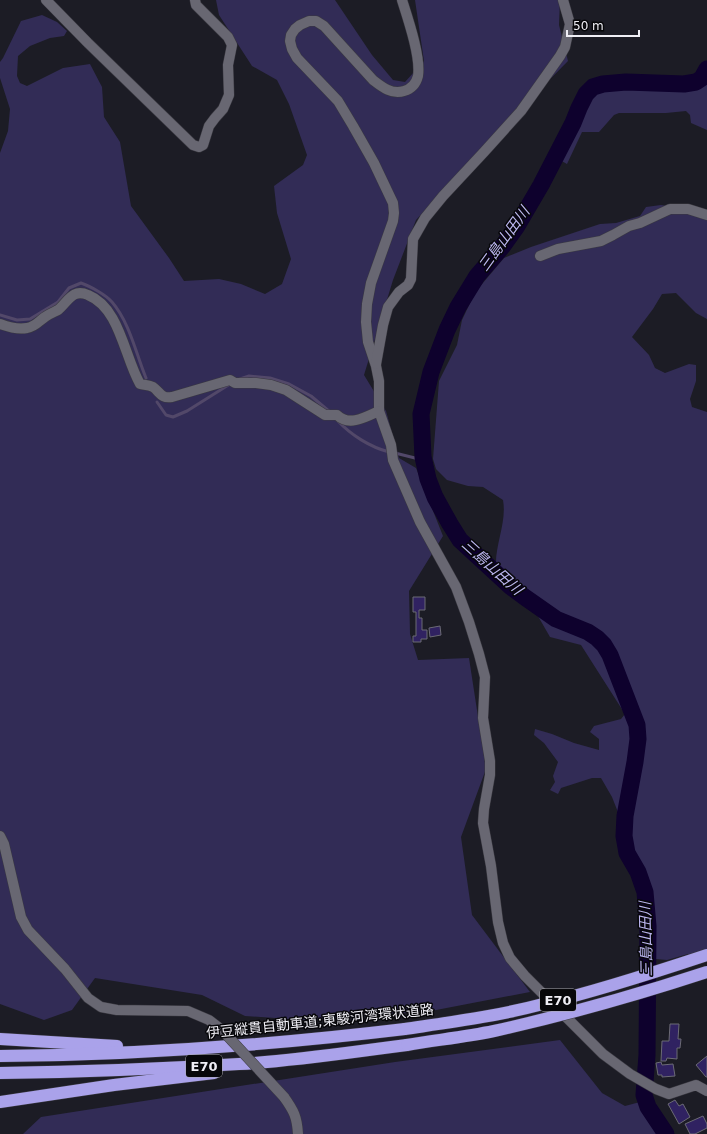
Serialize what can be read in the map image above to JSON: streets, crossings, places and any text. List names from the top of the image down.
{
  "streets": {
    "highway": ["E70", "伊豆縦貫自動車道;東駿河湾環状道路"]
  },
  "water": ["三島山田川"],
  "scale_bar": "50 m"
}
